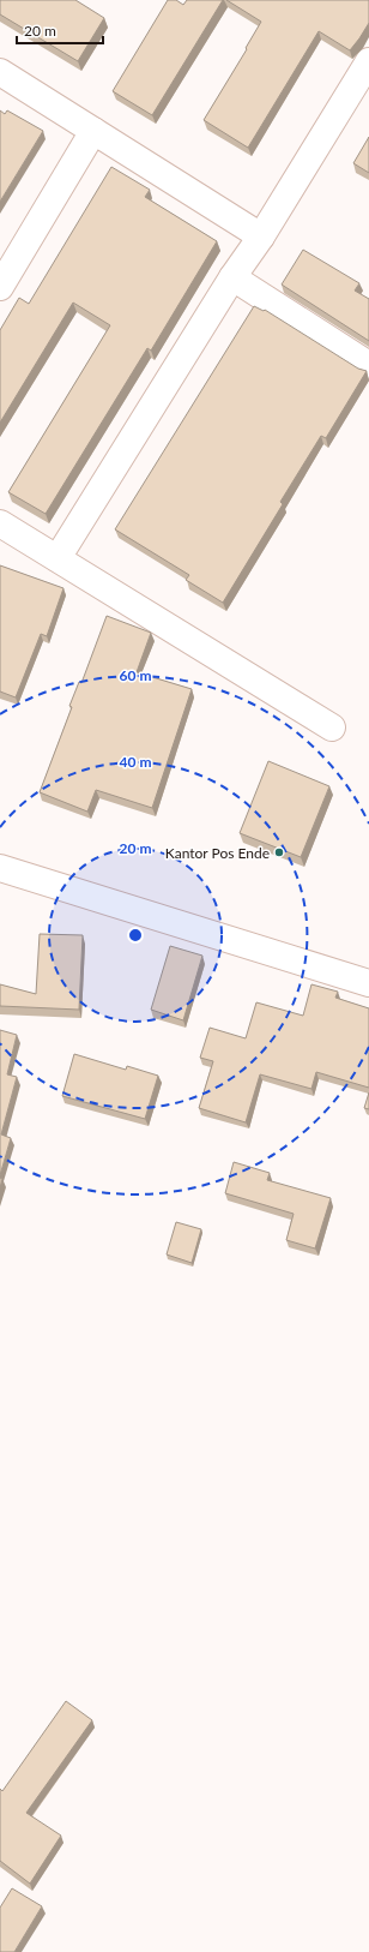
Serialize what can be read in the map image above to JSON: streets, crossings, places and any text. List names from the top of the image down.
{
  "places": ["Kantor Pos Ende"],
  "scale_bar": "20 m",
  "rings": ["60 m", "40 m", "20 m"]
}
